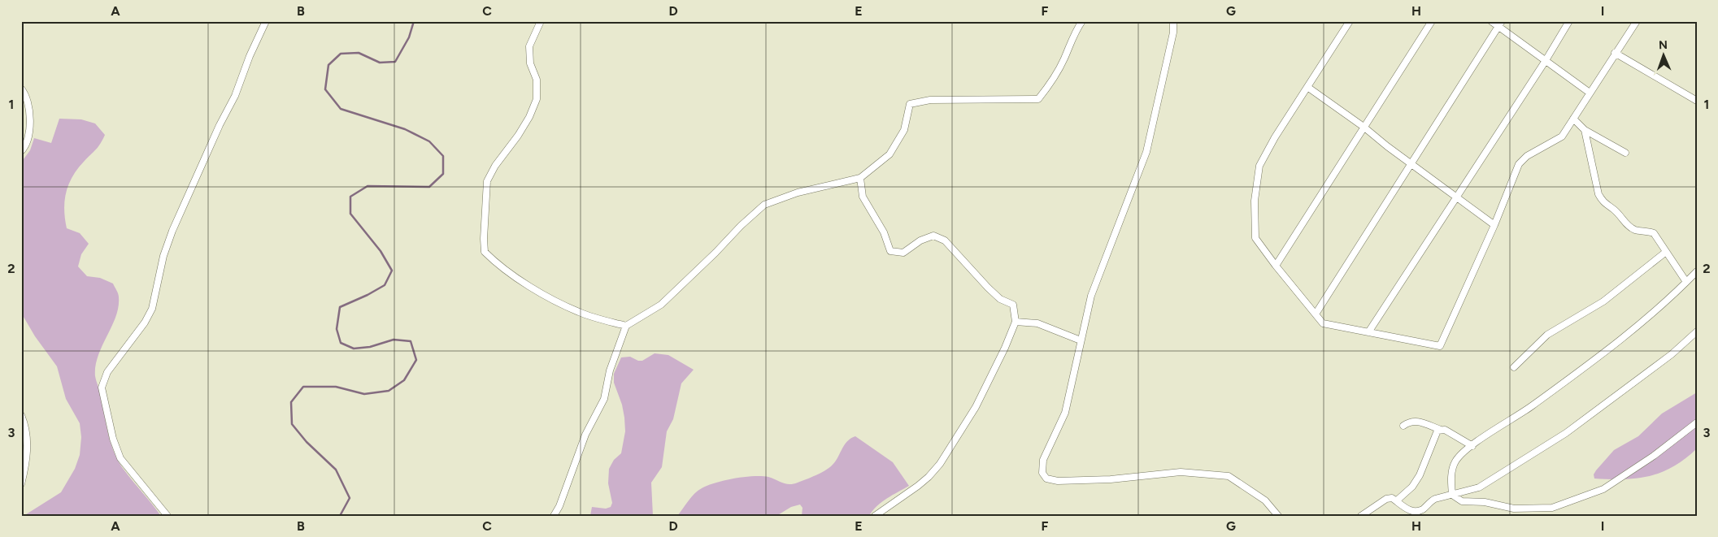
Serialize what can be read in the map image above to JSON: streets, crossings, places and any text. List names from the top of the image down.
{
  "north": "top",
  "grid": {
    "columns": [
      "A",
      "B",
      "C",
      "D",
      "E",
      "F",
      "G",
      "H",
      "I"
    ],
    "rows": ["1", "2", "3"]
  }
}
